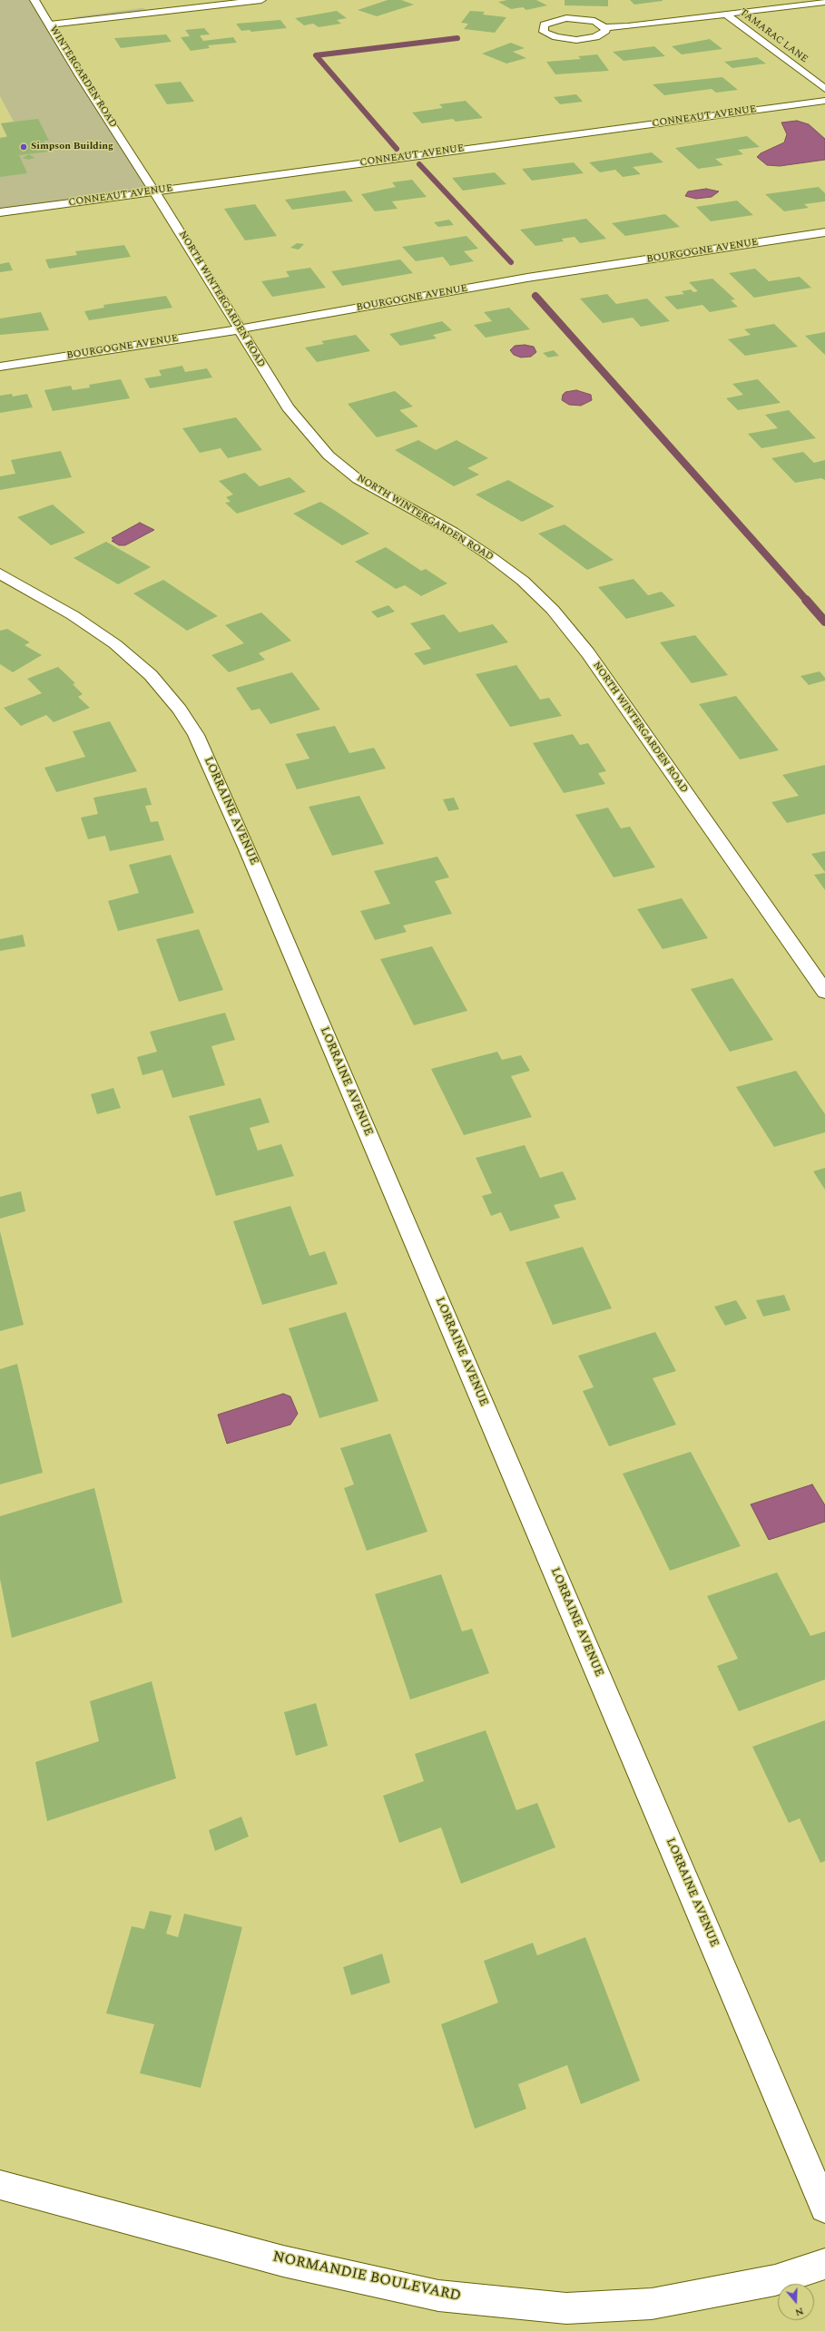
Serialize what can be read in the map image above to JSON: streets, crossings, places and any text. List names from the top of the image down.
{
  "streets": {
    "street": [
      "TAMARAC LANE",
      "WINTERGARDEN ROAD",
      "CONNEAUT AVENUE",
      "BOURGOGNE AVENUE",
      "NORTH WINTERGARDEN ROAD",
      "LORRAINE AVENUE",
      "NORMANDIE BOULEVARD"
    ]
  },
  "crossings": [
    ["WINTERGARDEN ROAD", "CONNEAUT AVENUE"],
    ["WINTERGARDEN ROAD", "NORTH WINTERGARDEN ROAD"],
    ["CONNEAUT AVENUE", "NORTH WINTERGARDEN ROAD"],
    ["BOURGOGNE AVENUE", "NORTH WINTERGARDEN ROAD"]
  ],
  "places": ["Simpson Building"],
  "north": "bottom"
}
